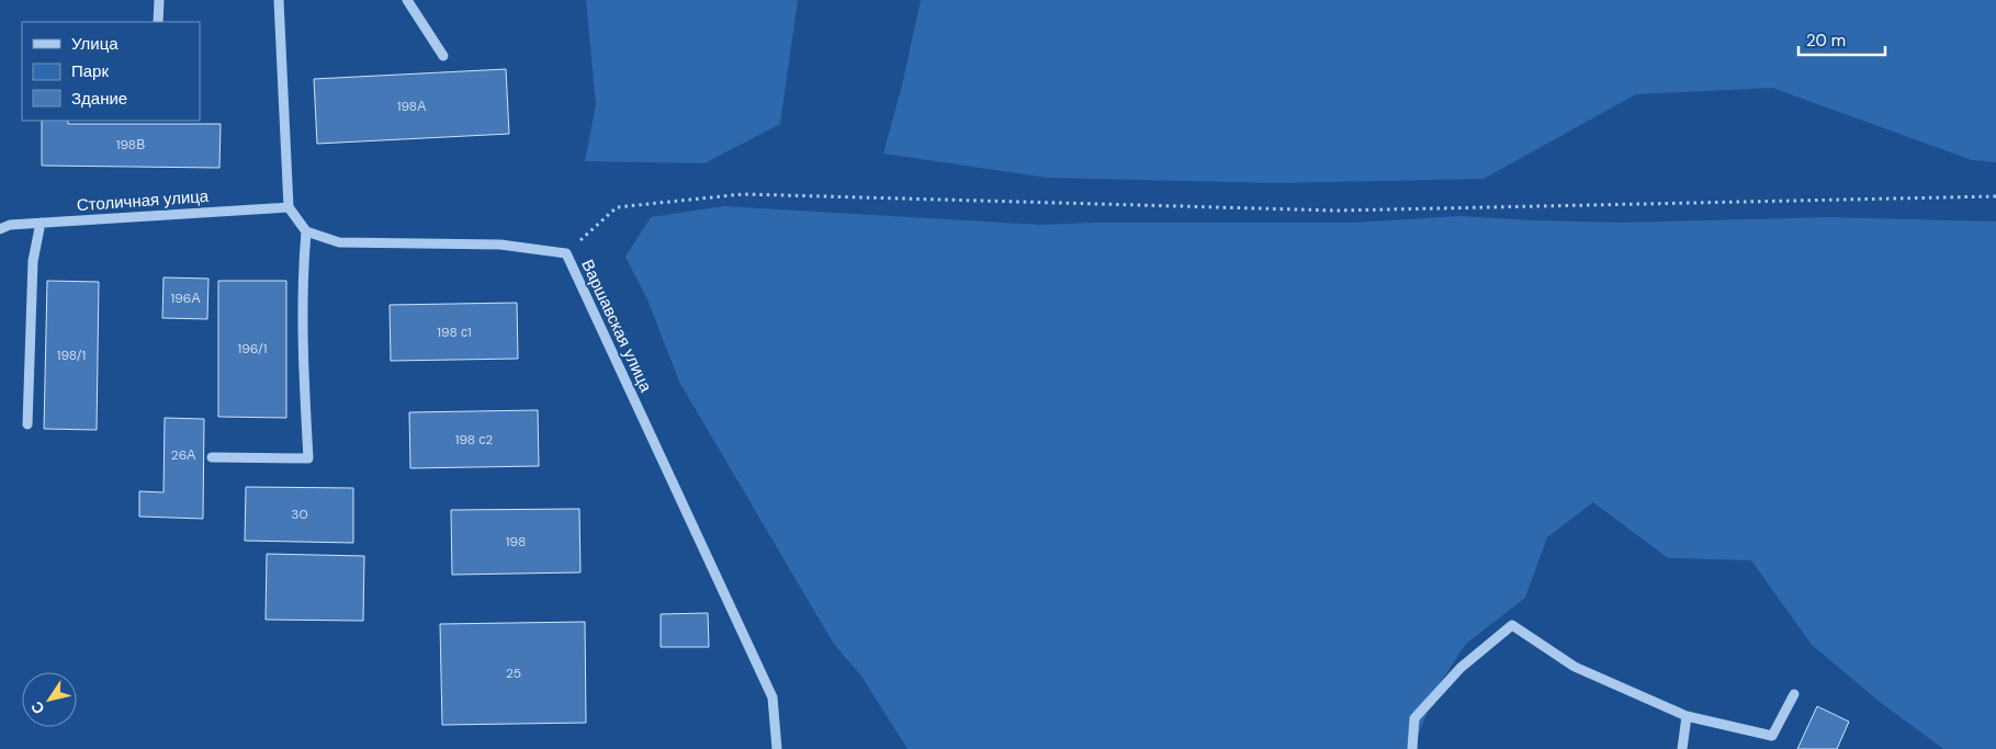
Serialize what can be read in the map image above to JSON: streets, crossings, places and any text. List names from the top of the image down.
{
  "streets": {
    "street": ["Столичная улица", "Варшавская улица"]
  },
  "house_numbers": [
    "198А",
    "198В",
    "196А",
    "198 с1",
    "196/1",
    "198/1",
    "198 с2",
    "26А",
    "30",
    "198",
    "25"
  ],
  "legend": ["Улица", "Парк", "Здание"],
  "scale_bar": "20 m",
  "north": "bottom left"
}
